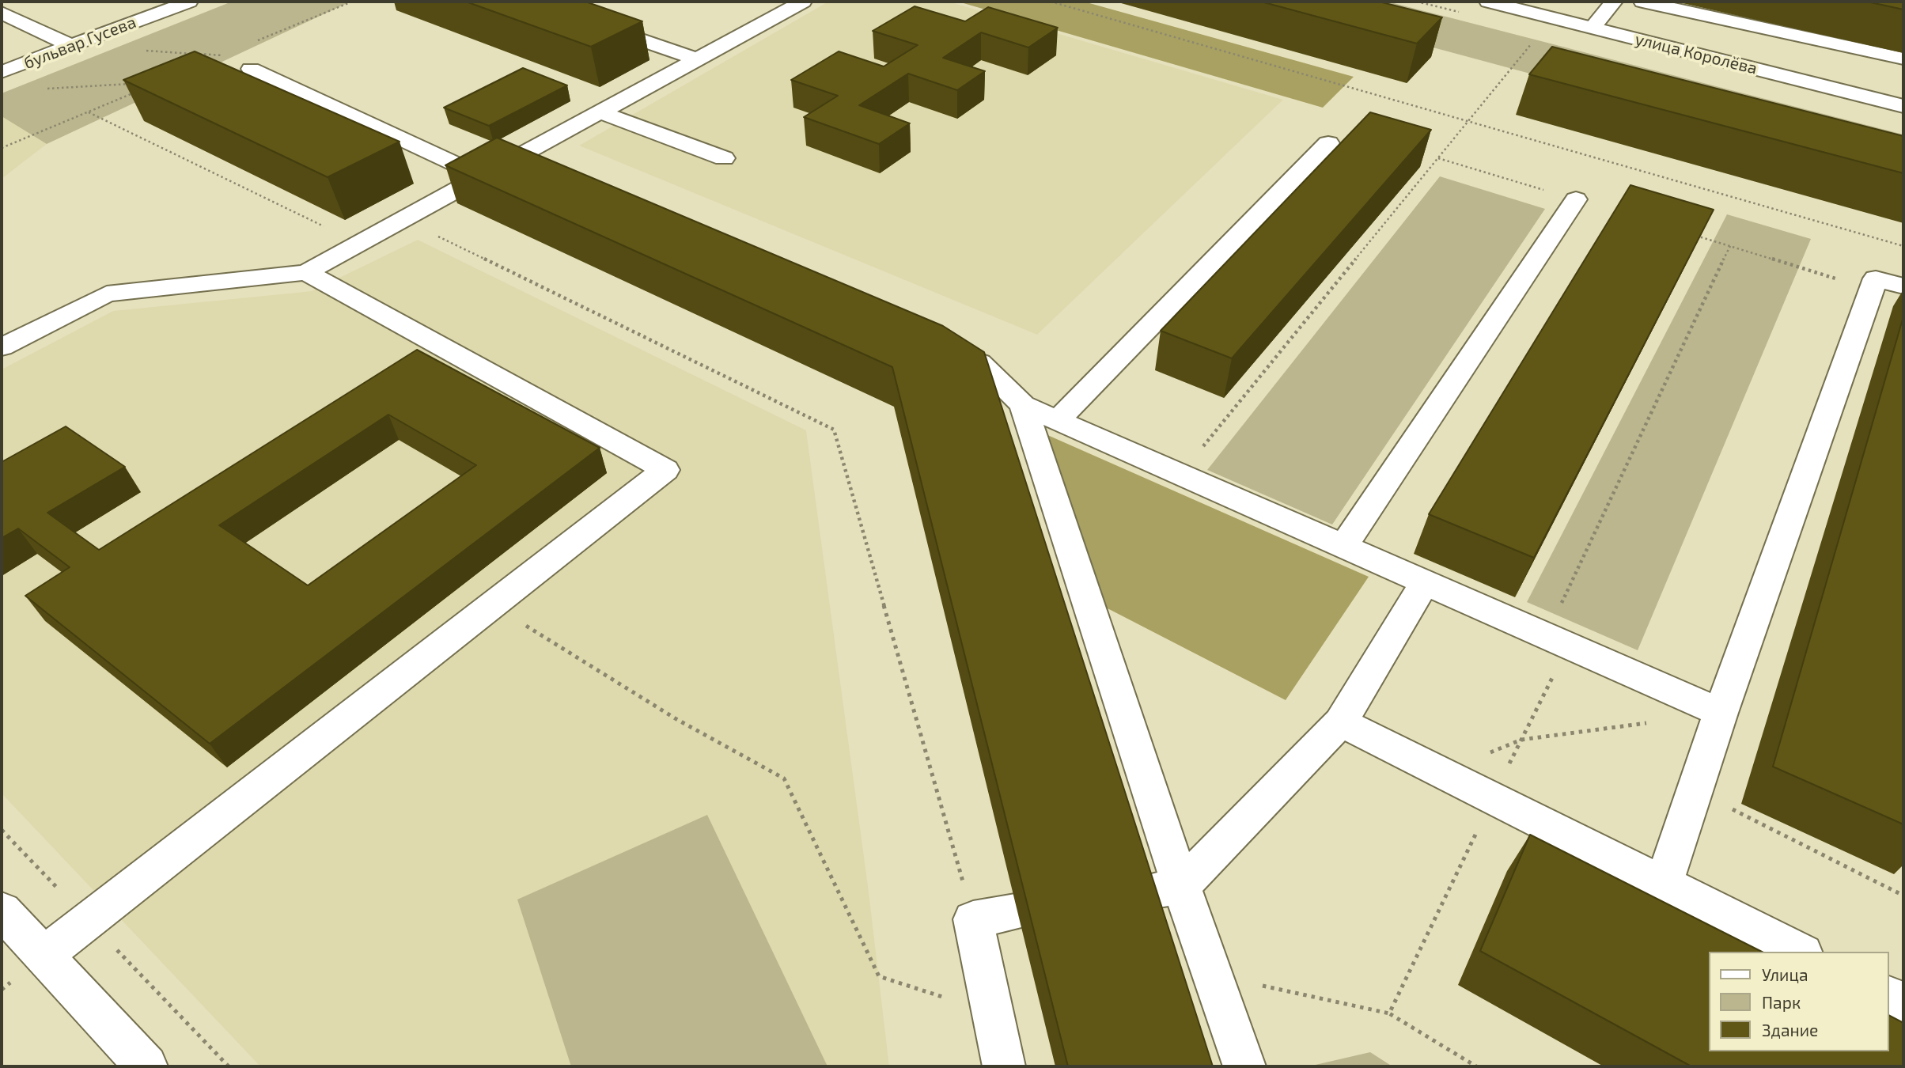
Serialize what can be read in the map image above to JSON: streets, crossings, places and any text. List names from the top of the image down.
{
  "streets": {
    "main road": ["бульвар Гусева", "улица Королёва"]
  },
  "legend": ["Улица", "Парк", "Здание"]
}
